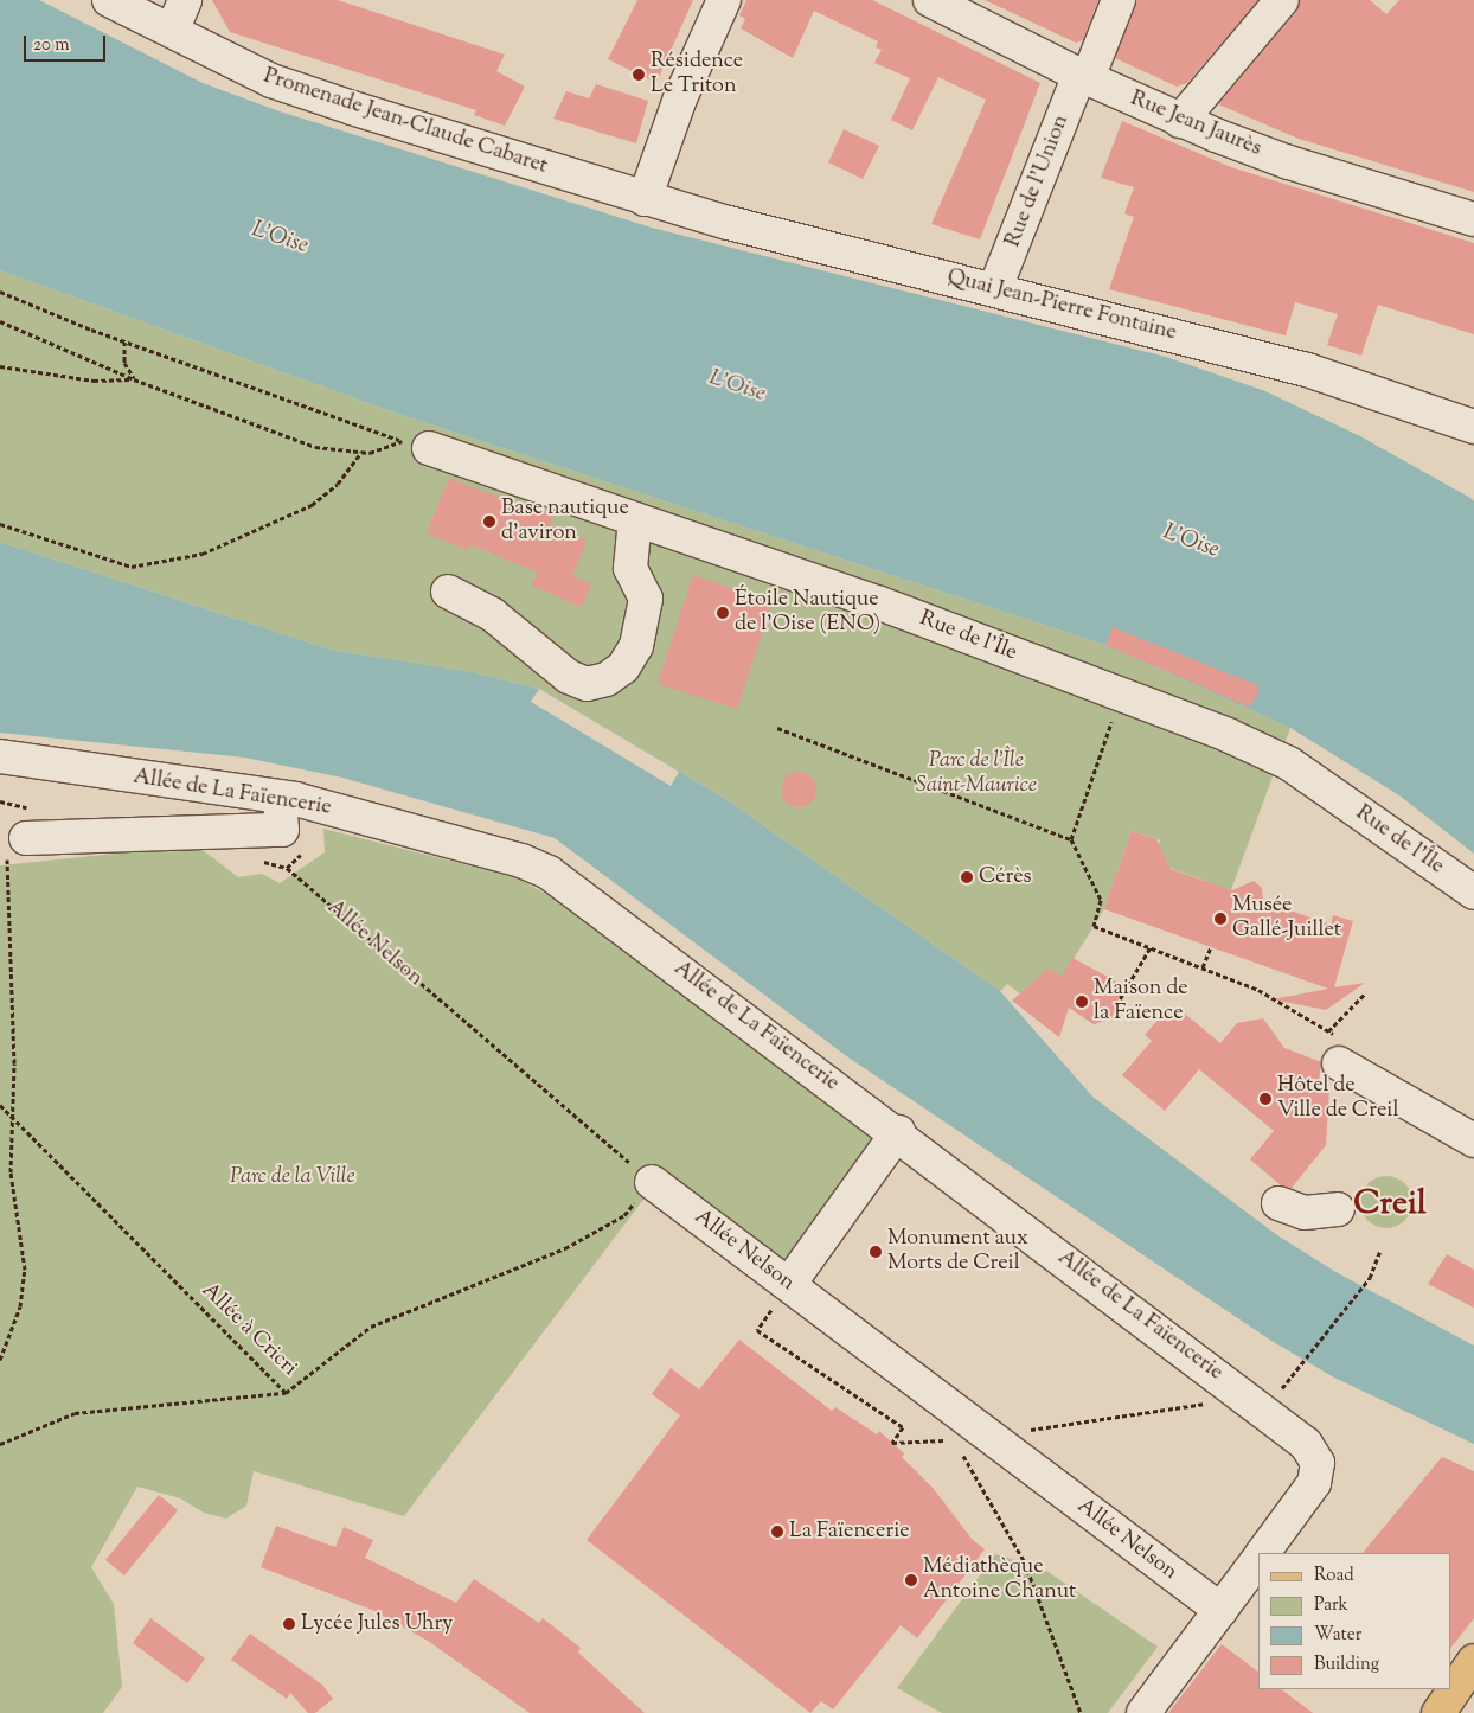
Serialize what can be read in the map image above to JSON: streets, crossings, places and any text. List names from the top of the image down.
{
  "streets": {
    "street": [
      "Promenade Jean-Claude Cabaret",
      "Rue Jean Jaurès",
      "Rue de l'Union",
      "Quai Jean-Pierre Fontaine",
      "Rue de l'Île",
      "Allée de La Faïencerie",
      "Allée Nelson"
    ],
    "path": ["Allée à Cricri"]
  },
  "crossings": [
    ["Promenade Jean-Claude Cabaret", "Quai Jean-Pierre Fontaine"],
    ["Rue Jean Jaurès", "Rue de l'Union"],
    ["Rue de l'Union", "Quai Jean-Pierre Fontaine"],
    ["Allée Nelson", "Allée à Cricri"]
  ],
  "districts": ["Creil"],
  "water": ["L'Oise"],
  "parks": ["Parc de l'Île Saint-Maurice", "Parc de la Ville"],
  "places": [
    "Résidence Le Triton",
    "Base nautique d'aviron",
    "Étoile Nautique de l'Oise (ENO)",
    "Cérès",
    "Musée Gallé-Juillet",
    "Maison de la Faïence",
    "Hôtel de Ville de Creil",
    "Monument aux Morts de Creil",
    "La Faïencerie",
    "Médiathèque Antoine Chanut",
    "Lycée Jules Uhry"
  ],
  "legend": [
    "Road",
    "Park",
    "Water",
    "Building"
  ],
  "scale_bar": "20 m"
}
